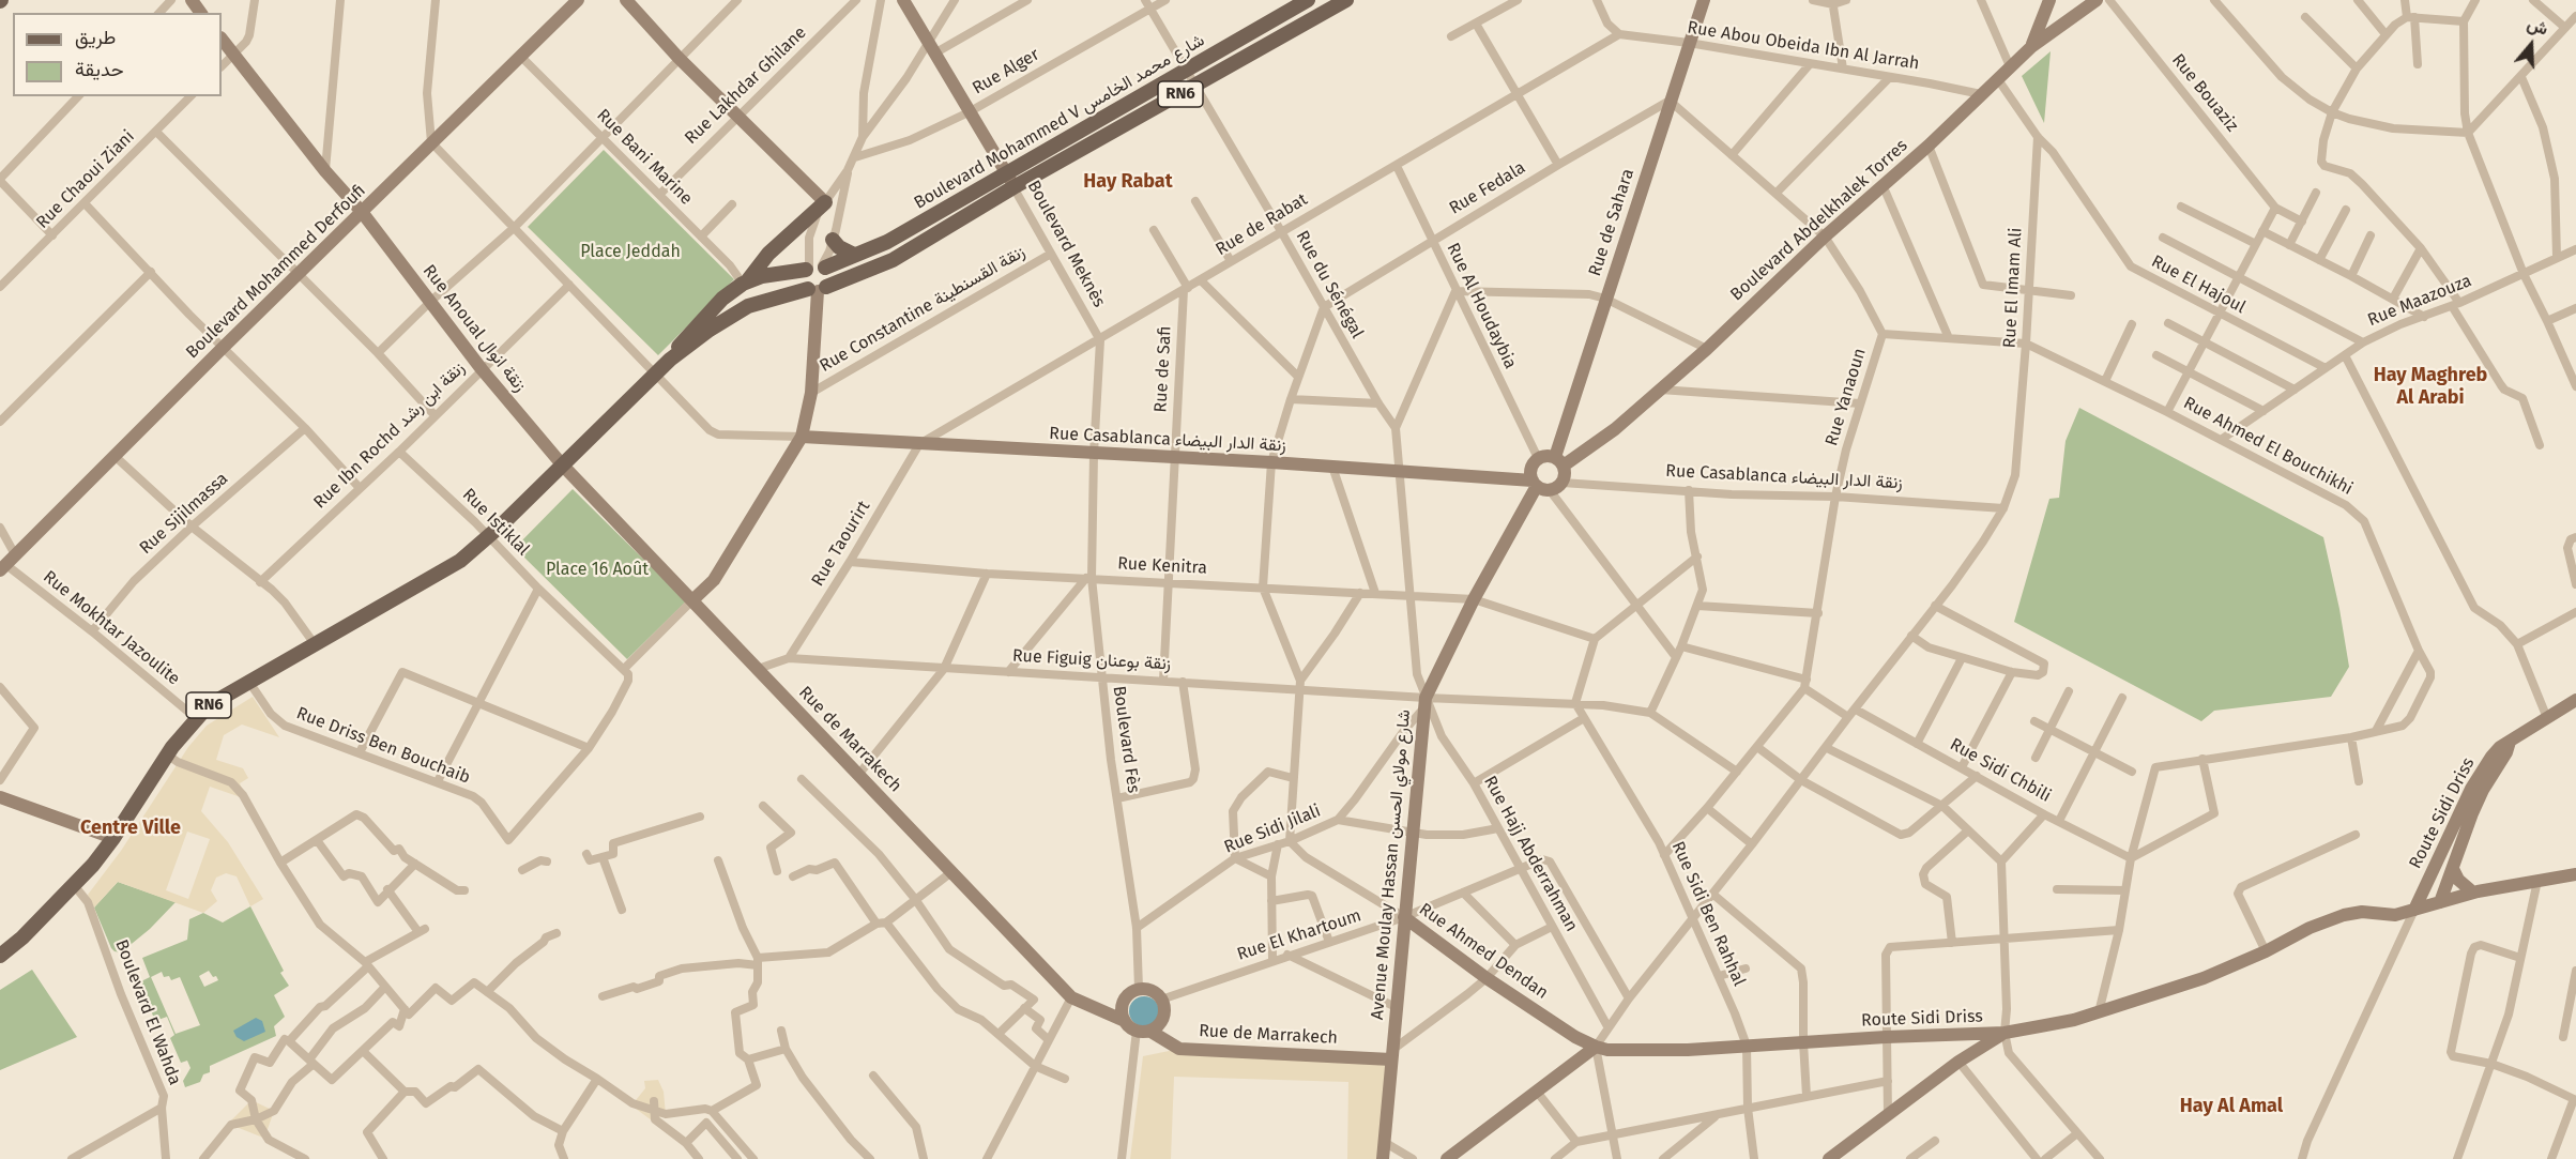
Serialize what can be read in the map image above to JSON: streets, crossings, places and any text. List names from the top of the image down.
{
  "streets": {
    "main road": ["RN6", "Boulevard Mohammed V شارع محمد الخامس"],
    "street": [
      "Rue Abou Obeida Ibn Al Jarrah",
      "Rue Alger",
      "Rue Lakhdar Ghilane",
      "Rue Bouaziz",
      "Rue Bani Marine",
      "Rue Chaoui Ziani",
      "Rue Fedala",
      "Boulevard Abdelkhalek Torres",
      "Rue de Sahara",
      "Rue de Rabat",
      "Boulevard Meknès",
      "Boulevard Mohammed Derfoufi",
      "Rue du Sénégal",
      "Rue El Hajoul",
      "Rue El Imam Ali",
      "Rue Maazouza",
      "Rue Al Houdaybia",
      "Rue Constantine زنقة القسنطينة",
      "Rue Anoual زنقة انوال",
      "Rue de Safi",
      "Rue Yanaoun",
      "Rue Ibn Rochd زنقة ابن رشد",
      "Rue Casablanca زنقة الدار البيضاء",
      "Rue Ahmed El Bouchikhi",
      "Rue Sijilmassa",
      "Rue Istiklal",
      "Rue Taourirt",
      "Rue Kenitra",
      "Rue Mokhtar Jazoulite",
      "Rue Figuig زنقة بوعنان",
      "Rue de Marrakech",
      "Boulevard Fès",
      "Rue Driss Ben Bouchaib",
      "Rue Sidi Chbili",
      "Route Sidi Driss",
      "Rue Sidi Jilali",
      "Rue Hajj Abderrahman",
      "Avenue Moulay Hassan شارع مولاي الحسن",
      "Rue Sidi Ben Rahhal",
      "Rue El Khartoum",
      "Rue Ahmed Dendan",
      "Boulevard El Wahda"
    ]
  },
  "crossings": [
    ["Rue Abou Obeida Ibn Al Jarrah", "Boulevard Abdelkhalek Torres"],
    ["Rue Abou Obeida Ibn Al Jarrah", "Rue de Sahara"],
    ["Rue Abou Obeida Ibn Al Jarrah", "Rue de Rabat"],
    ["Rue Alger", "Boulevard Meknès"],
    ["Rue Alger", "Rue du Sénégal"],
    ["Rue Lakhdar Ghilane", "Rue Bani Marine"],
    ["Boulevard Mohammed V شارع محمد الخامس", "Rue Bani Marine"],
    ["Boulevard Mohammed V شارع محمد الخامس", "Boulevard Meknès"],
    ["Boulevard Mohammed V شارع محمد الخامس", "Rue du Sénégal"],
    ["Boulevard Mohammed V شارع محمد الخامس", "Rue Anoual زنقة انوال"],
    ["Boulevard Mohammed V شارع محمد الخامس", "Rue Istiklal"],
    ["Boulevard Mohammed V شارع محمد الخامس", "Rue Mokhtar Jazoulite"],
    ["Boulevard Mohammed V شارع محمد الخامس", "Rue de Marrakech"],
    ["Boulevard Mohammed V شارع محمد الخامس", "Rue Driss Ben Bouchaib"],
    ["Boulevard Mohammed V شارع محمد الخامس", "Boulevard El Wahda"],
    ["Rue Bani Marine", "Boulevard Mohammed Derfoufi"],
    ["Rue Fedala", "Rue de Sahara"],
    ["Rue Fedala", "Rue du Sénégal"],
    ["Rue Fedala", "Rue Al Houdaybia"],
    ["Boulevard Abdelkhalek Torres", "Rue de Sahara"],
    ["Boulevard Abdelkhalek Torres", "Rue Al Houdaybia"],
    ["Boulevard Abdelkhalek Torres", "Rue Casablanca زنقة الدار البيضاء"],
    ["Boulevard Abdelkhalek Torres", "Avenue Moulay Hassan شارع مولاي الحسن"],
    ["Rue de Sahara", "Rue Al Houdaybia"],
    ["Rue de Sahara", "Rue Casablanca زنقة الدار البيضاء"],
    ["Rue de Sahara", "Avenue Moulay Hassan شارع مولاي الحسن"],
    ["Rue de Rabat", "Boulevard Meknès"],
    ["Rue de Rabat", "Rue du Sénégal"],
    ["Rue de Rabat", "Rue Al Houdaybia"],
    ["Rue de Rabat", "Rue de Safi"],
    ["Rue de Rabat", "Rue Casablanca زنقة الدار البيضاء"],
    ["Rue de Rabat", "Rue Taourirt"],
    ["Rue de Rabat", "Boulevard Fès"],
    ["Boulevard Meknès", "Rue Constantine زنقة القسنطينة"],
    ["Boulevard Meknès", "Boulevard Fès"],
    ["Boulevard Mohammed Derfoufi", "Rue Anoual زنقة انوال"],
    ["Boulevard Mohammed Derfoufi", "Rue Mokhtar Jazoulite"],
    ["Rue El Hajoul", "Rue El Imam Ali"],
    ["Rue El Hajoul", "Rue Maazouza"],
    ["Rue El Imam Ali", "Rue Yanaoun"],
    ["Rue El Imam Ali", "Rue Casablanca زنقة الدار البيضاء"],
    ["Rue El Imam Ali", "Rue Ahmed El Bouchikhi"],
    ["Rue El Imam Ali", "Rue Sidi Chbili"],
    ["Rue El Imam Ali", "Route Sidi Driss"],
    ["Rue El Imam Ali", "Rue Hajj Abderrahman"],
    ["Rue El Imam Ali", "Rue Sidi Ben Rahhal"],
    ["Rue El Imam Ali", "Rue El Khartoum"],
    ["Rue El Imam Ali", "Rue Ahmed Dendan"],
    ["Rue Maazouza", "Rue Ahmed El Bouchikhi"],
    ["Rue Al Houdaybia", "Rue Casablanca زنقة الدار البيضاء"],
    ["Rue Al Houdaybia", "Avenue Moulay Hassan شارع مولاي الحسن"],
    ["Rue Anoual زنقة انوال", "Rue Ibn Rochd زنقة ابن رشد"],
    ["Rue Anoual زنقة انوال", "Rue de Marrakech"],
    ["Rue de Safi", "Rue Casablanca زنقة الدار البيضاء"],
    ["Rue de Safi", "Rue Kenitra"],
    ["Rue de Safi", "Rue Figuig زنقة بوعنان"],
    ["Rue Yanaoun", "Rue Casablanca زنقة الدار البيضاء"],
    ["Rue Yanaoun", "Rue Ahmed El Bouchikhi"],
    ["Rue Yanaoun", "Rue Sidi Chbili"],
    ["Rue Ibn Rochd زنقة ابن رشد", "Rue Istiklal"],
    ["Rue Casablanca زنقة الدار البيضاء", "Rue Taourirt"],
    ["Rue Casablanca زنقة الدار البيضاء", "Boulevard Fès"],
    ["Rue Casablanca زنقة الدار البيضاء", "Rue Hajj Abderrahman"],
    ["Rue Casablanca زنقة الدار البيضاء", "Avenue Moulay Hassan شارع مولاي الحسن"],
    ["Rue Ahmed El Bouchikhi", "Rue Sidi Chbili"],
    ["Rue Ahmed El Bouchikhi", "Route Sidi Driss"],
    ["Rue Sijilmassa", "Rue Mokhtar Jazoulite"],
    ["Rue Taourirt", "Rue Kenitra"],
    ["Rue Taourirt", "Rue Figuig زنقة بوعنان"],
    ["Rue Kenitra", "Boulevard Fès"],
    ["Rue Kenitra", "Rue Hajj Abderrahman"],
    ["Rue Kenitra", "Avenue Moulay Hassan شارع مولاي الحسن"],
    ["Rue Figuig زنقة بوعنان", "Rue de Marrakech"],
    ["Rue Figuig زنقة بوعنان", "Boulevard Fès"],
    ["Rue Figuig زنقة بوعنان", "Rue Sidi Jilali"],
    ["Rue Figuig زنقة بوعنان", "Rue Hajj Abderrahman"],
    ["Rue Figuig زنقة بوعنان", "Avenue Moulay Hassan شارع مولاي الحسن"],
    ["Rue Figuig زنقة بوعنان", "Rue Sidi Ben Rahhal"],
    ["Rue de Marrakech", "Boulevard Fès"],
    ["Rue de Marrakech", "Avenue Moulay Hassan شارع مولاي الحسن"],
    ["Rue de Marrakech", "Rue El Khartoum"],
    ["Boulevard Fès", "Rue Sidi Jilali"],
    ["Boulevard Fès", "Rue El Khartoum"],
    ["Route Sidi Driss", "Rue Sidi Ben Rahhal"],
    ["Route Sidi Driss", "Rue Ahmed Dendan"],
    ["Rue Sidi Jilali", "Rue Hajj Abderrahman"],
    ["Rue Sidi Jilali", "Avenue Moulay Hassan شارع مولاي الحسن"],
    ["Rue Sidi Jilali", "Rue Ahmed Dendan"],
    ["Rue Hajj Abderrahman", "Avenue Moulay Hassan شارع مولاي الحسن"],
    ["Rue Hajj Abderrahman", "Rue El Khartoum"],
    ["Avenue Moulay Hassan شارع مولاي الحسن", "Rue El Khartoum"],
    ["Avenue Moulay Hassan شارع مولاي الحسن", "Rue Ahmed Dendan"],
    ["Rue El Khartoum", "Rue Ahmed Dendan"]
  ],
  "districts": [
    "Hay Rabat",
    "Hay Maghreb Al Arabi",
    "Centre Ville",
    "Hay Al Amal"
  ],
  "parks": ["Place Jeddah", "Place 16 Août"],
  "legend": ["طريق", "حديقة"],
  "north": "top"
}
